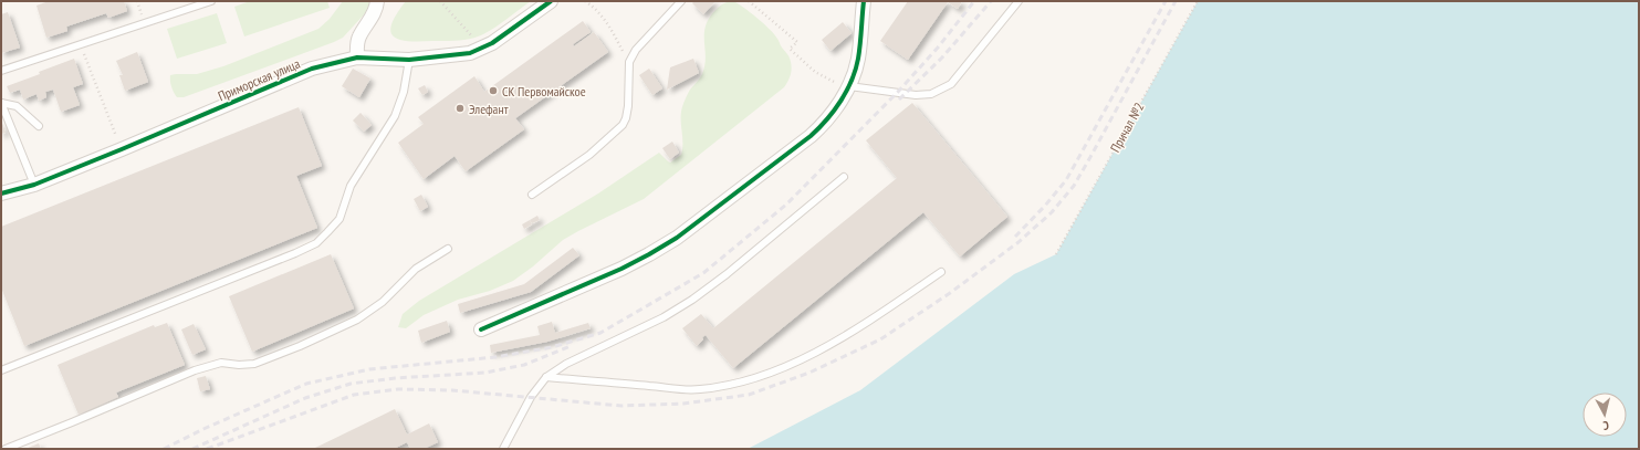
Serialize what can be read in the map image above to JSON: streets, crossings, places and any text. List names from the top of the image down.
{
  "streets": {
    "street": ["Приморская улица"],
    "path": ["Причал №2"]
  },
  "places": ["СК Первомайское", "Элефант"],
  "north": "bottom"
}
